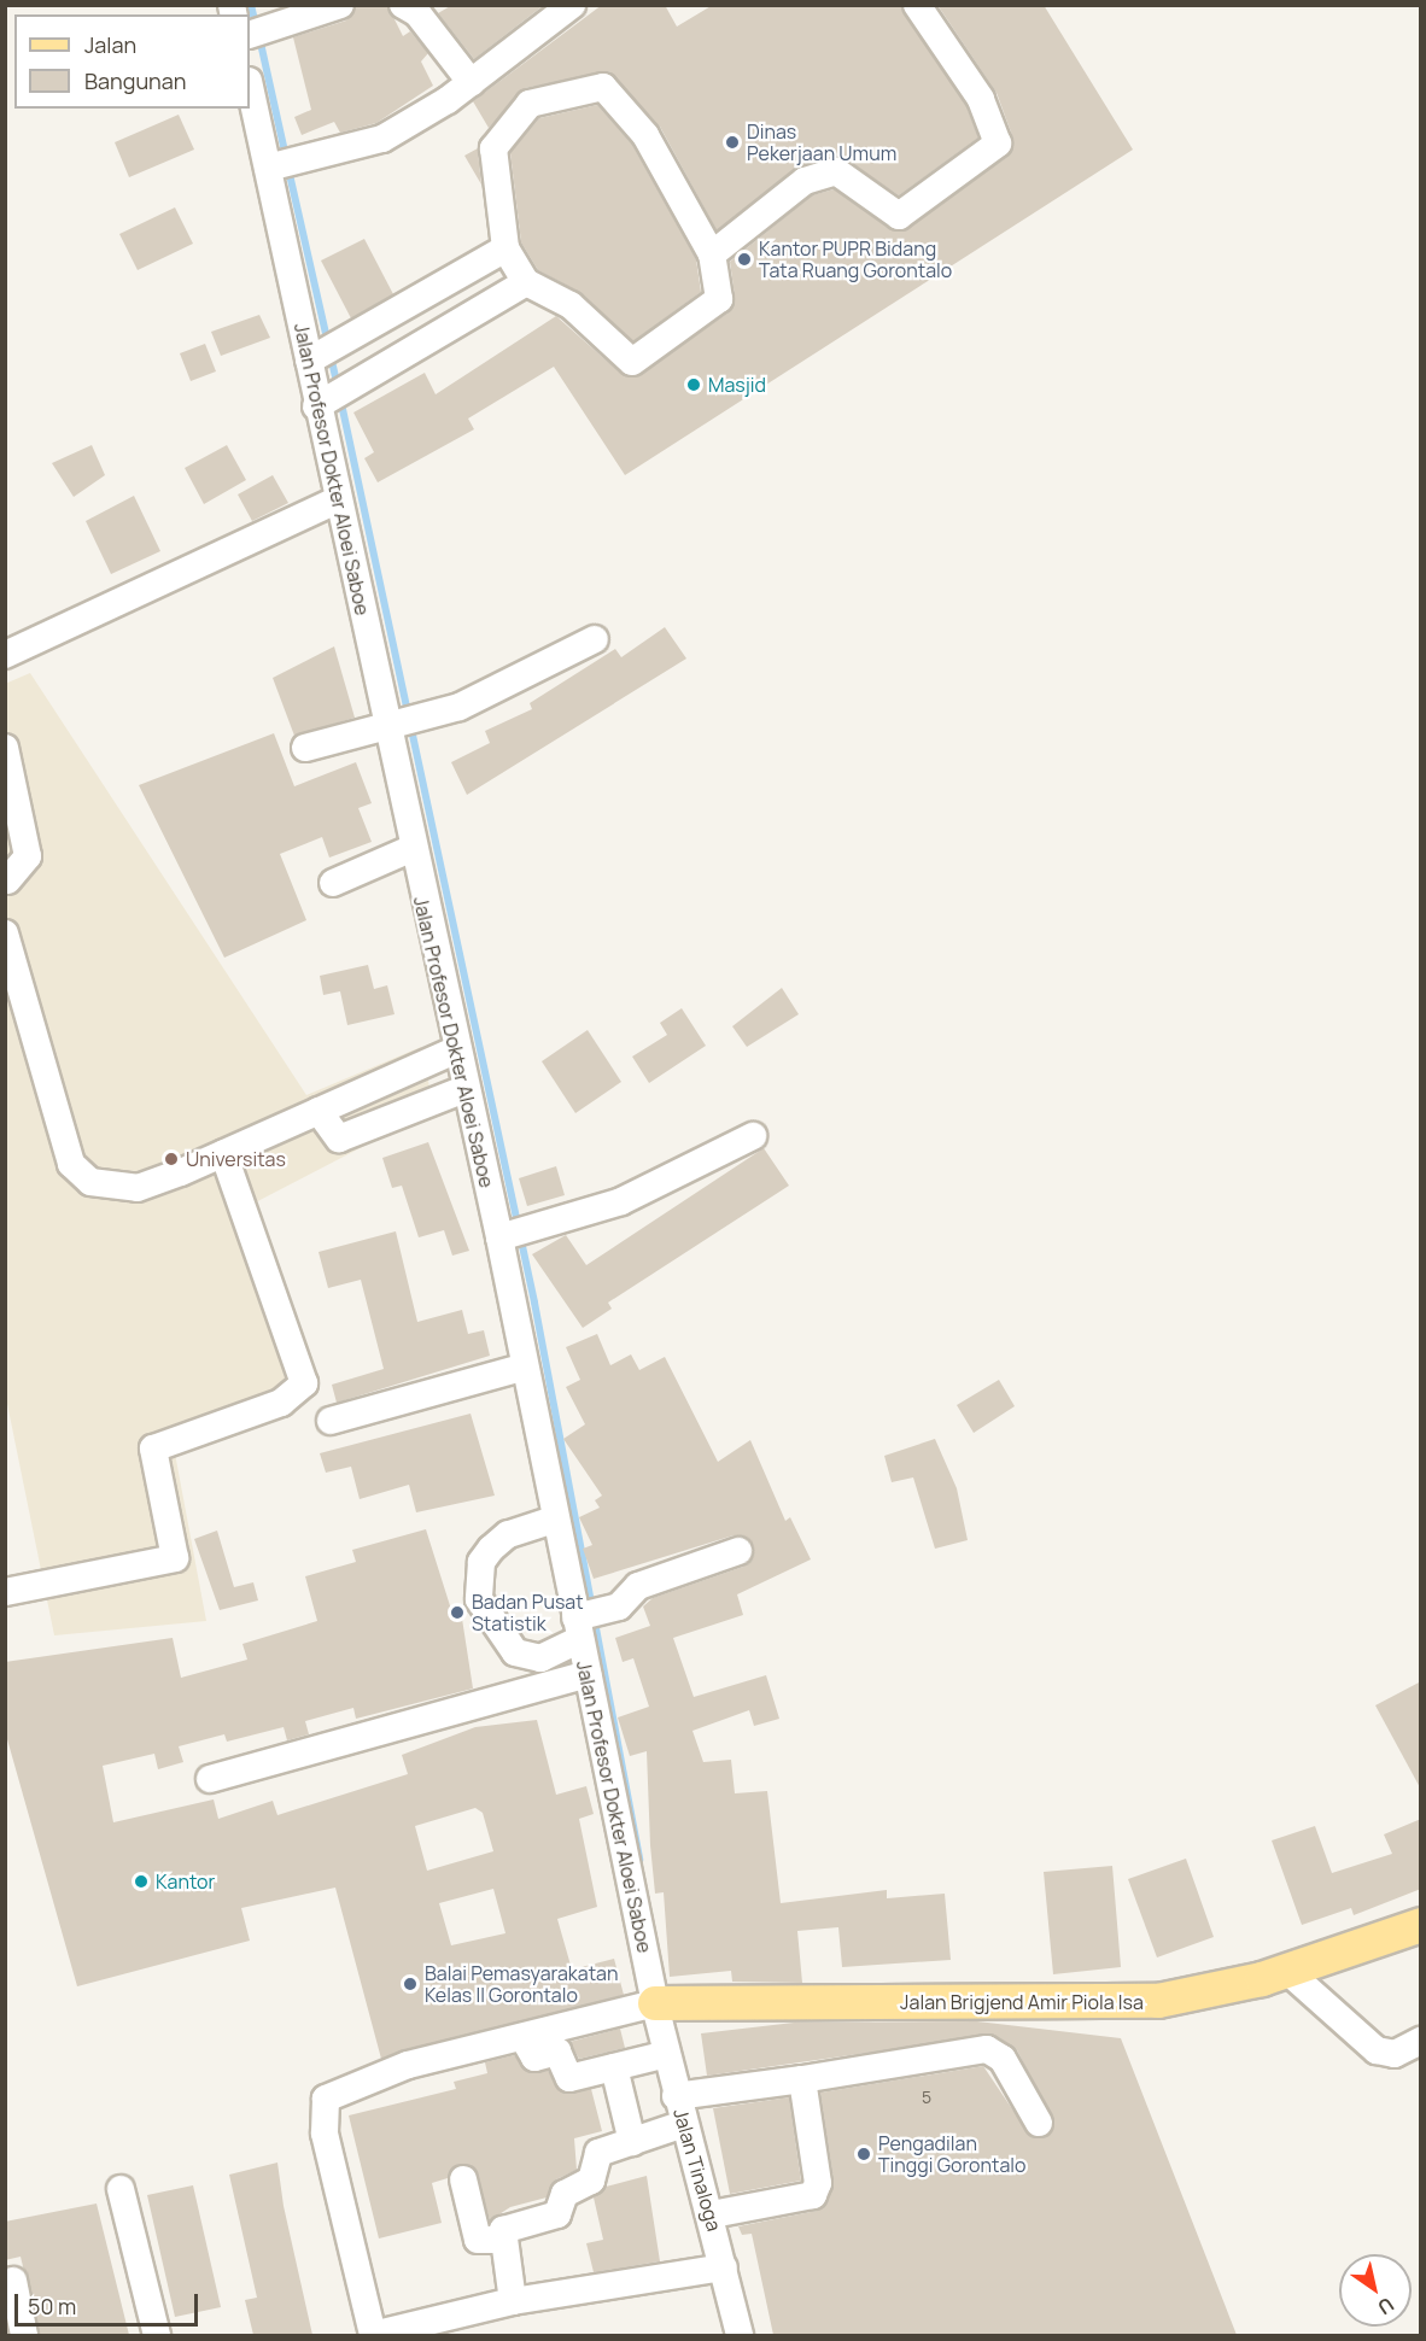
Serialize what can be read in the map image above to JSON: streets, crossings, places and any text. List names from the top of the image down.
{
  "streets": {
    "main road": ["Jalan Brigjend Amir Piola Isa"],
    "street": ["Jalan Profesor Dokter Aloei Saboe", "Jalan Tinaloga"]
  },
  "crossings": [
    ["Jalan Profesor Dokter Aloei Saboe", "Jalan Brigjend Amir Piola Isa"],
    ["Jalan Profesor Dokter Aloei Saboe", "Jalan Tinaloga"],
    ["Jalan Brigjend Amir Piola Isa", "Jalan Tinaloga"]
  ],
  "places": [
    "Dinas Pekerjaan Umum",
    "Kantor PUPR Bidang Tata Ruang Gorontalo",
    "Masjid",
    "Universitas",
    "Badan Pusat Statistik",
    "Kantor",
    "Balai Pemasyarakatan Kelas II Gorontalo",
    "Pengadilan Tinggi Gorontalo"
  ],
  "house_numbers": ["5"],
  "legend": ["Jalan", "Bangunan"],
  "scale_bar": "50 m",
  "north": "bottom right"
}
